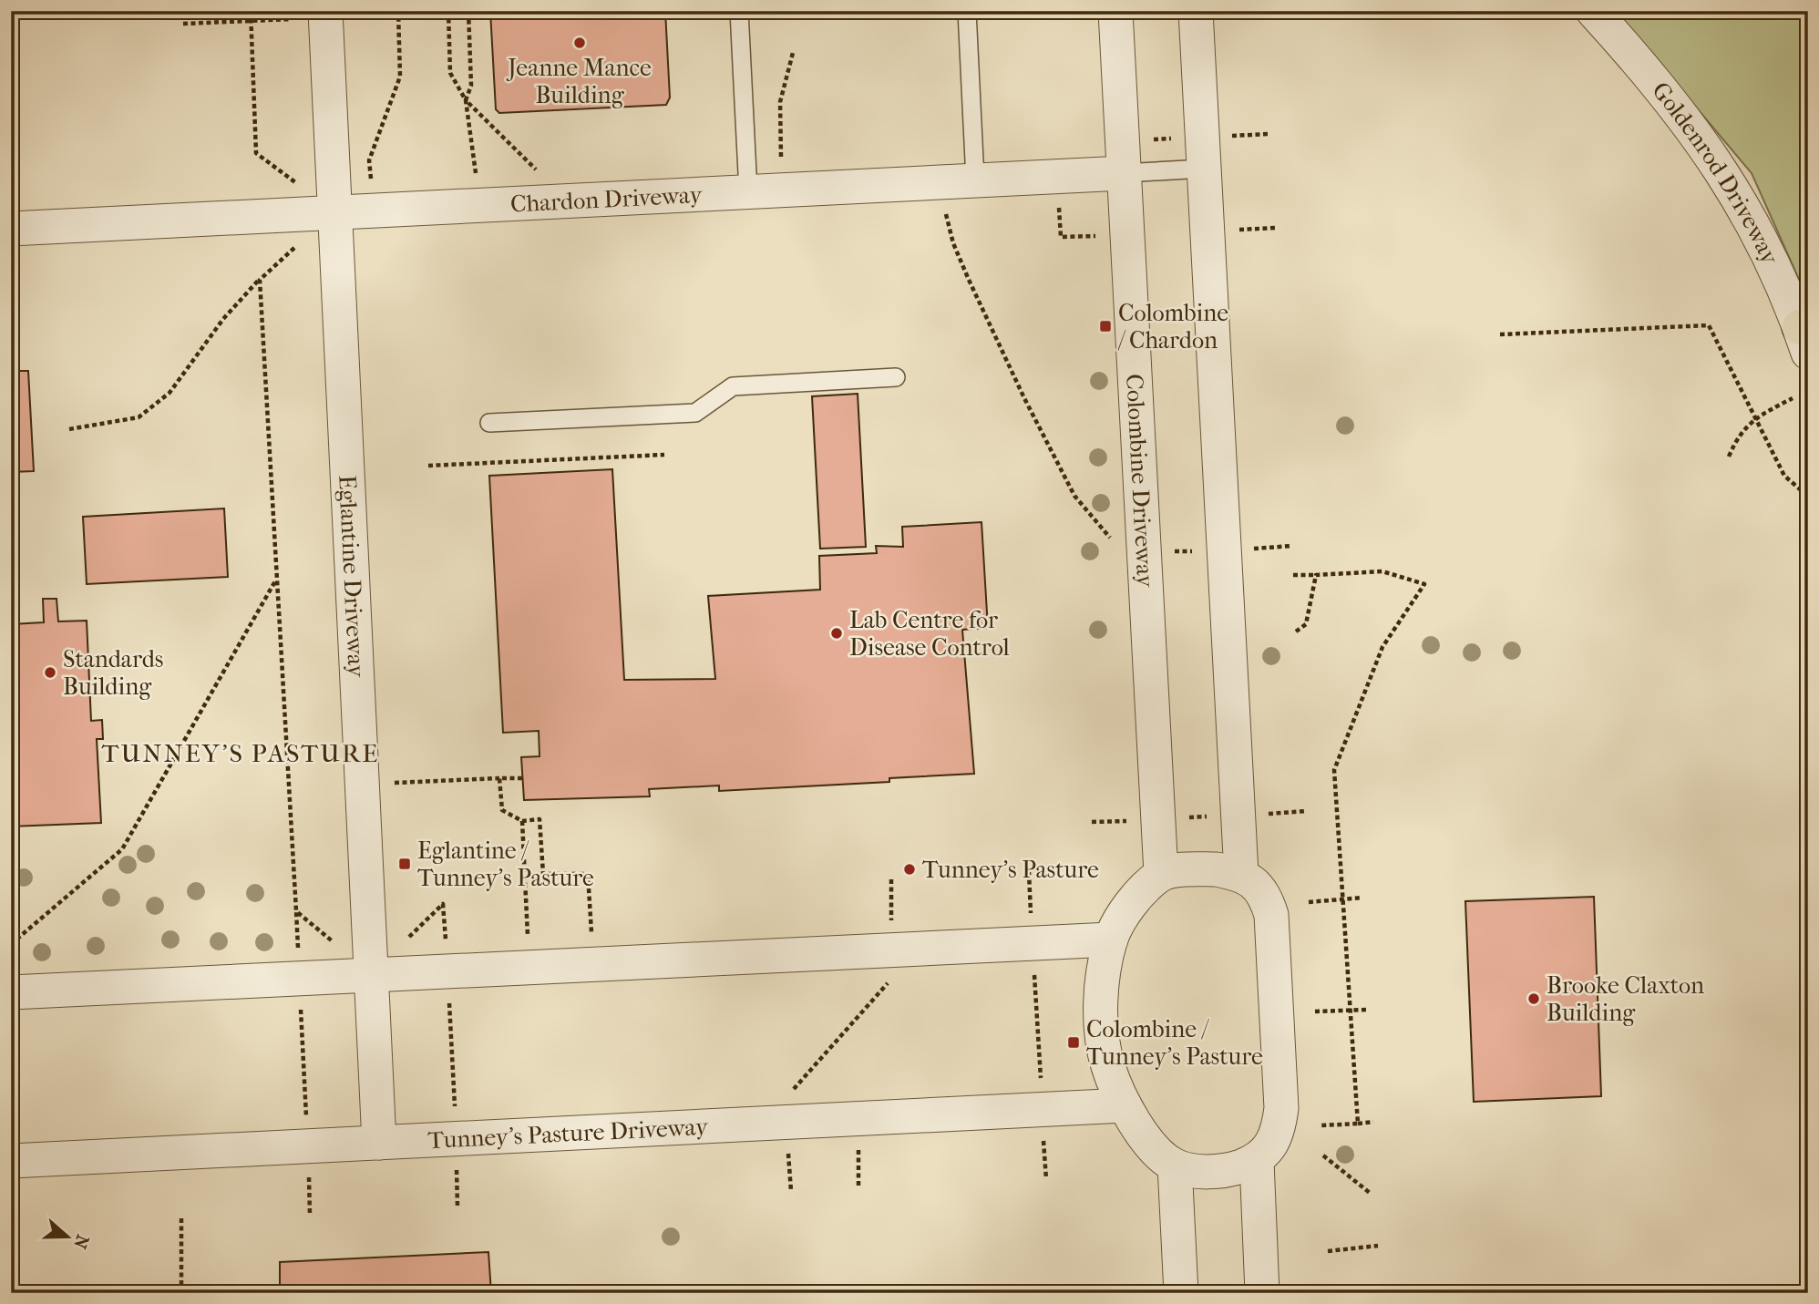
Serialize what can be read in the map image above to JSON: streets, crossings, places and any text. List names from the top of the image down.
{
  "streets": {
    "street": [
      "Goldenrod Driveway",
      "Chardon Driveway",
      "Colombine Driveway",
      "Eglantine Driveway",
      "Tunney's Pasture Driveway"
    ]
  },
  "crossings": [
    ["Chardon Driveway", "Colombine Driveway"],
    ["Chardon Driveway", "Eglantine Driveway"],
    ["Eglantine Driveway", "Tunney's Pasture Driveway"]
  ],
  "districts": ["TUNNEY'S PASTURE"],
  "places": {
    "other": [
      "Jeanne Mance Building",
      "Lab Centre for Disease Control",
      "Standards Building",
      "Tunney's Pasture",
      "Brooke Claxton Building"
    ],
    "transit": ["Colombine / Chardon", "Eglantine / Tunney's Pasture", "Colombine / Tunney's Pasture"]
  },
  "north": "right"
}
